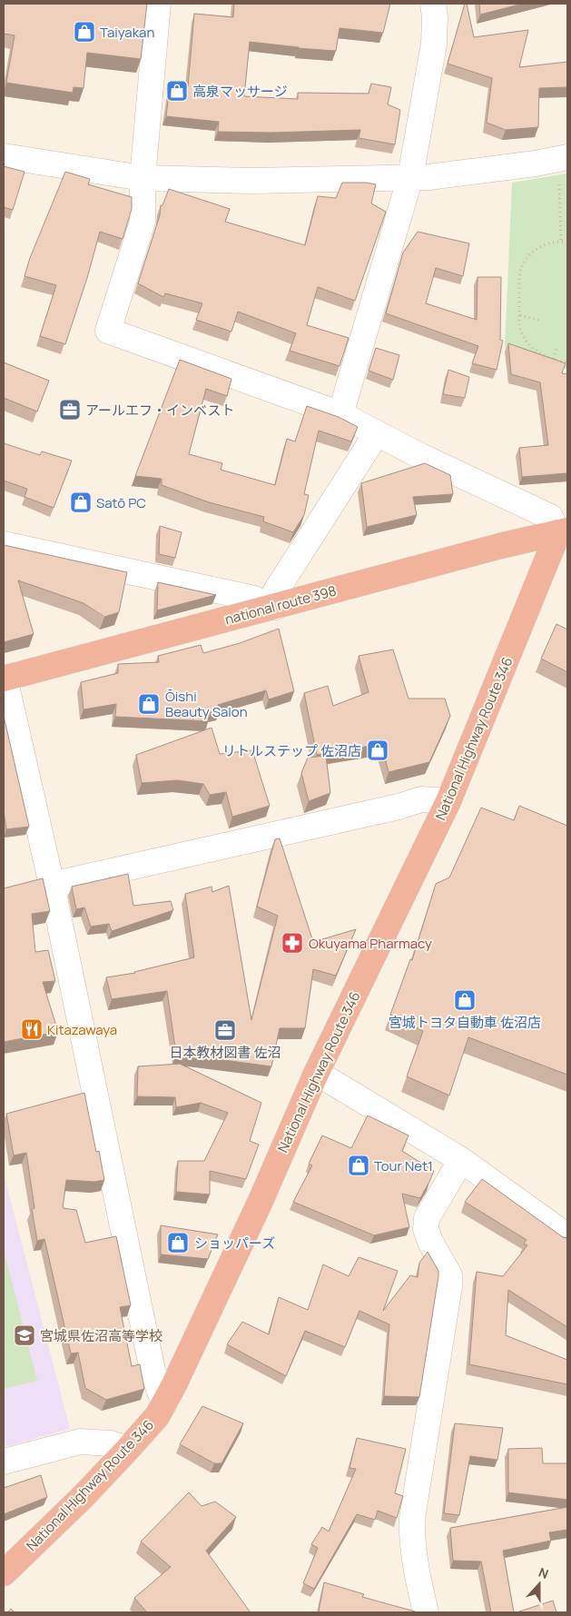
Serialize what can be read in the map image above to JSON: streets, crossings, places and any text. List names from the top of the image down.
{
  "streets": {
    "highway": ["national route 398", "National Highway Route 346"]
  },
  "crossings": [
    ["national route 398", "National Highway Route 346"]
  ],
  "places": {
    "shop": [
      "Taiyakan",
      "高泉マッサージ",
      "Satō PC",
      "Ōishi Beauty Salon",
      "リトルステップ 佐沼店",
      "宮城トヨタ自動車 佐沼店",
      "Tour Net1",
      "ショッパーズ"
    ],
    "office": ["アールエフ・インベスト", "日本教材図書 佐沼"],
    "pharmacy": ["Okuyama Pharmacy"],
    "restaurant": ["Kitazawaya"],
    "school or university": ["宮城県佐沼高等学校"]
  },
  "north": "top"
}
